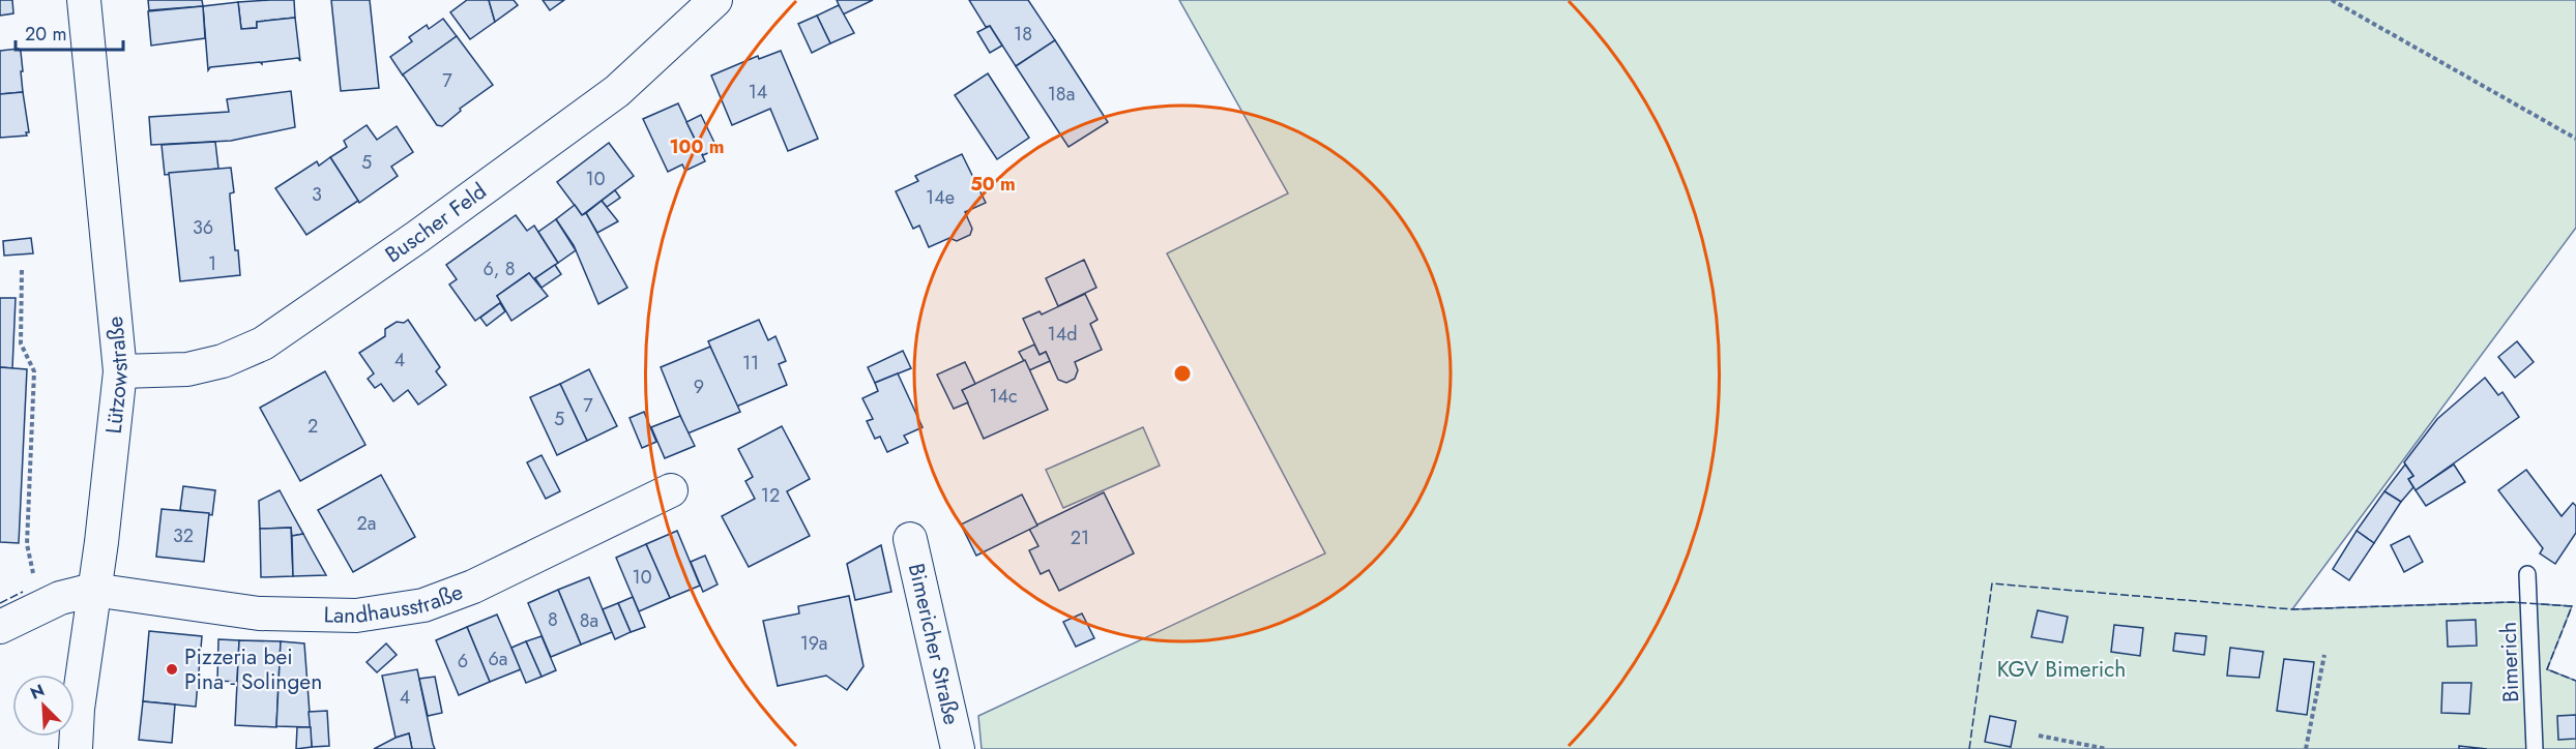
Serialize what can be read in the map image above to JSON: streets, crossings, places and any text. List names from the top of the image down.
{
  "streets": {
    "street": [
      "Buscher Feld",
      "Lützowstraße",
      "Landhausstraße",
      "Bimericher Straße"
    ],
    "lane": ["Bimerich"]
  },
  "crossings": [
    ["Buscher Feld", "Lützowstraße"],
    ["Lützowstraße", "Landhausstraße"]
  ],
  "parks": ["KGV Bimerich"],
  "places": ["Pizzeria bei Pina - Solingen"],
  "house_numbers": [
    "18",
    "7",
    "14",
    "18a",
    "5",
    "10",
    "3",
    "14e",
    "36",
    "1",
    "6, 8",
    "14d",
    "4",
    "11",
    "9",
    "14c",
    "7",
    "5",
    "2",
    "12",
    "2a",
    "32",
    "21",
    "10",
    "8",
    "8a",
    "19a",
    "6a",
    "6",
    "4"
  ],
  "scale_bar": "20 m",
  "north": "top left",
  "rings": ["100 m", "50 m"]
}
